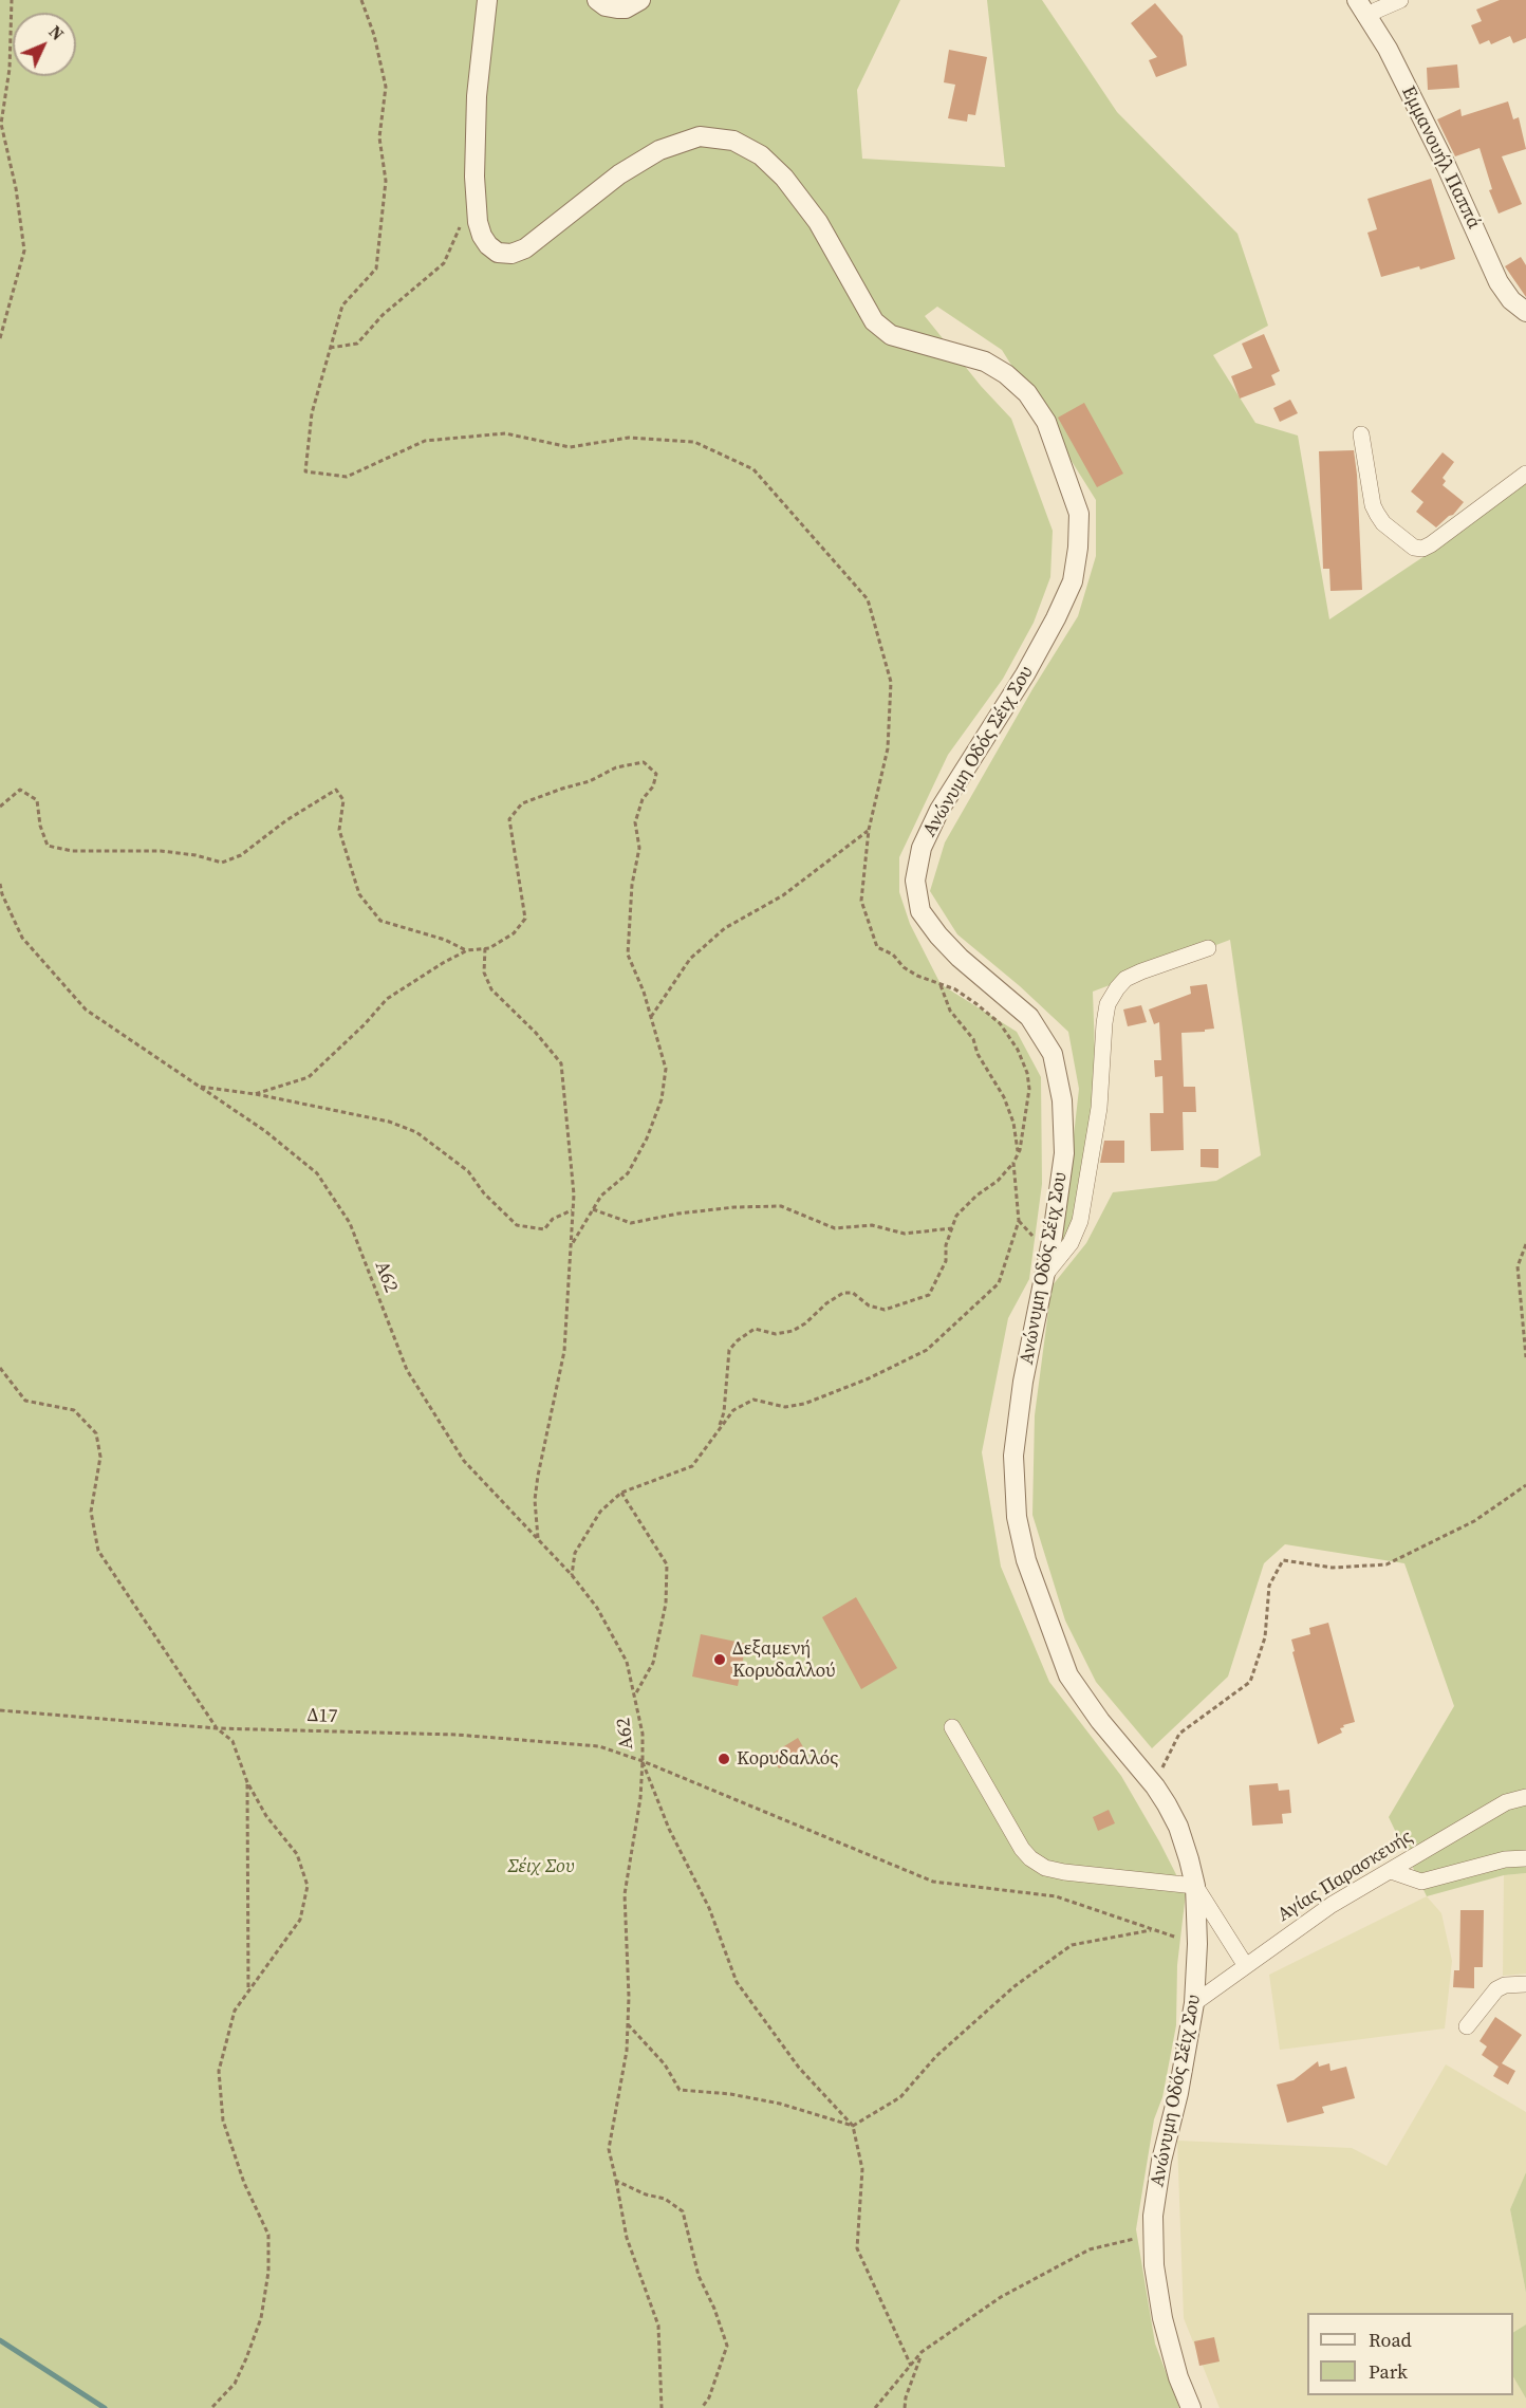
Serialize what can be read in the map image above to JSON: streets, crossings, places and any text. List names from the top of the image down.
{
  "streets": {
    "street": ["Εμμανουήλ Παππά", "Ανώνυμη Οδός Σέιχ Σου", "Αγίας Παρασκευής"],
    "path": ["Α62", "Δ17"]
  },
  "crossings": [
    ["Ανώνυμη Οδός Σέιχ Σου", "Δ17"],
    ["Ανώνυμη Οδός Σέιχ Σου", "Αγίας Παρασκευής"],
    ["Α62", "Δ17"]
  ],
  "parks": ["Σέιχ Σου"],
  "places": ["Δεξαμενή Κορυδαλλού", "Κορυδαλλός"],
  "legend": ["Road", "Park"],
  "north": "top right"
}
